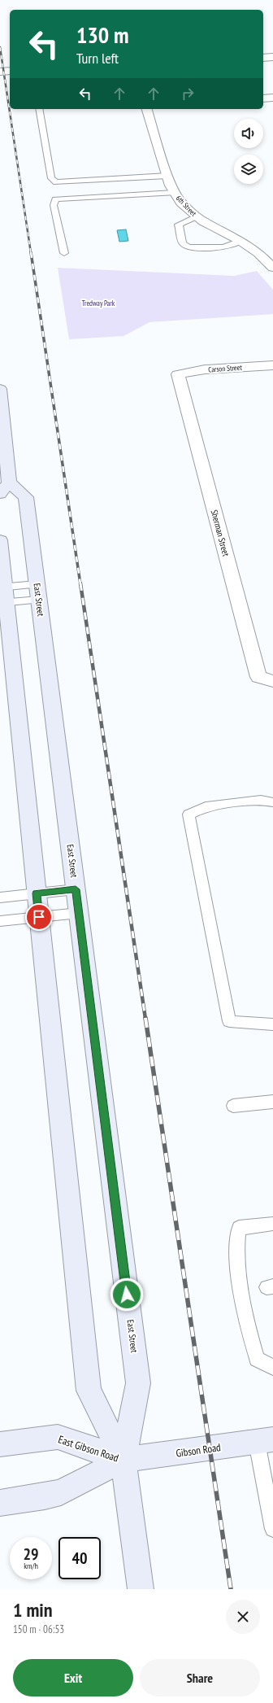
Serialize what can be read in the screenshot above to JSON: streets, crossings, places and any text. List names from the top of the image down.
{
  "streets": {
    "street": [
      "6th Street",
      "Carson Street",
      "Sherman Street",
      "East Street",
      "East Gibson Road",
      "Gibson Road"
    ]
  },
  "crossings": [
    ["Carson Street", "Sherman Street"],
    ["East Street", "East Gibson Road"],
    ["East Street", "Gibson Road"],
    ["East Gibson Road", "Gibson Road"]
  ],
  "parks": ["Tredway Park"],
  "page": {
    "turn": ["130 m", "Turn left"],
    "speed": "29 km/h",
    "limit": "40",
    "heading": ["1 min", "150 m · 06:53"],
    "buttons": ["Exit", "Share"]
  }
}
